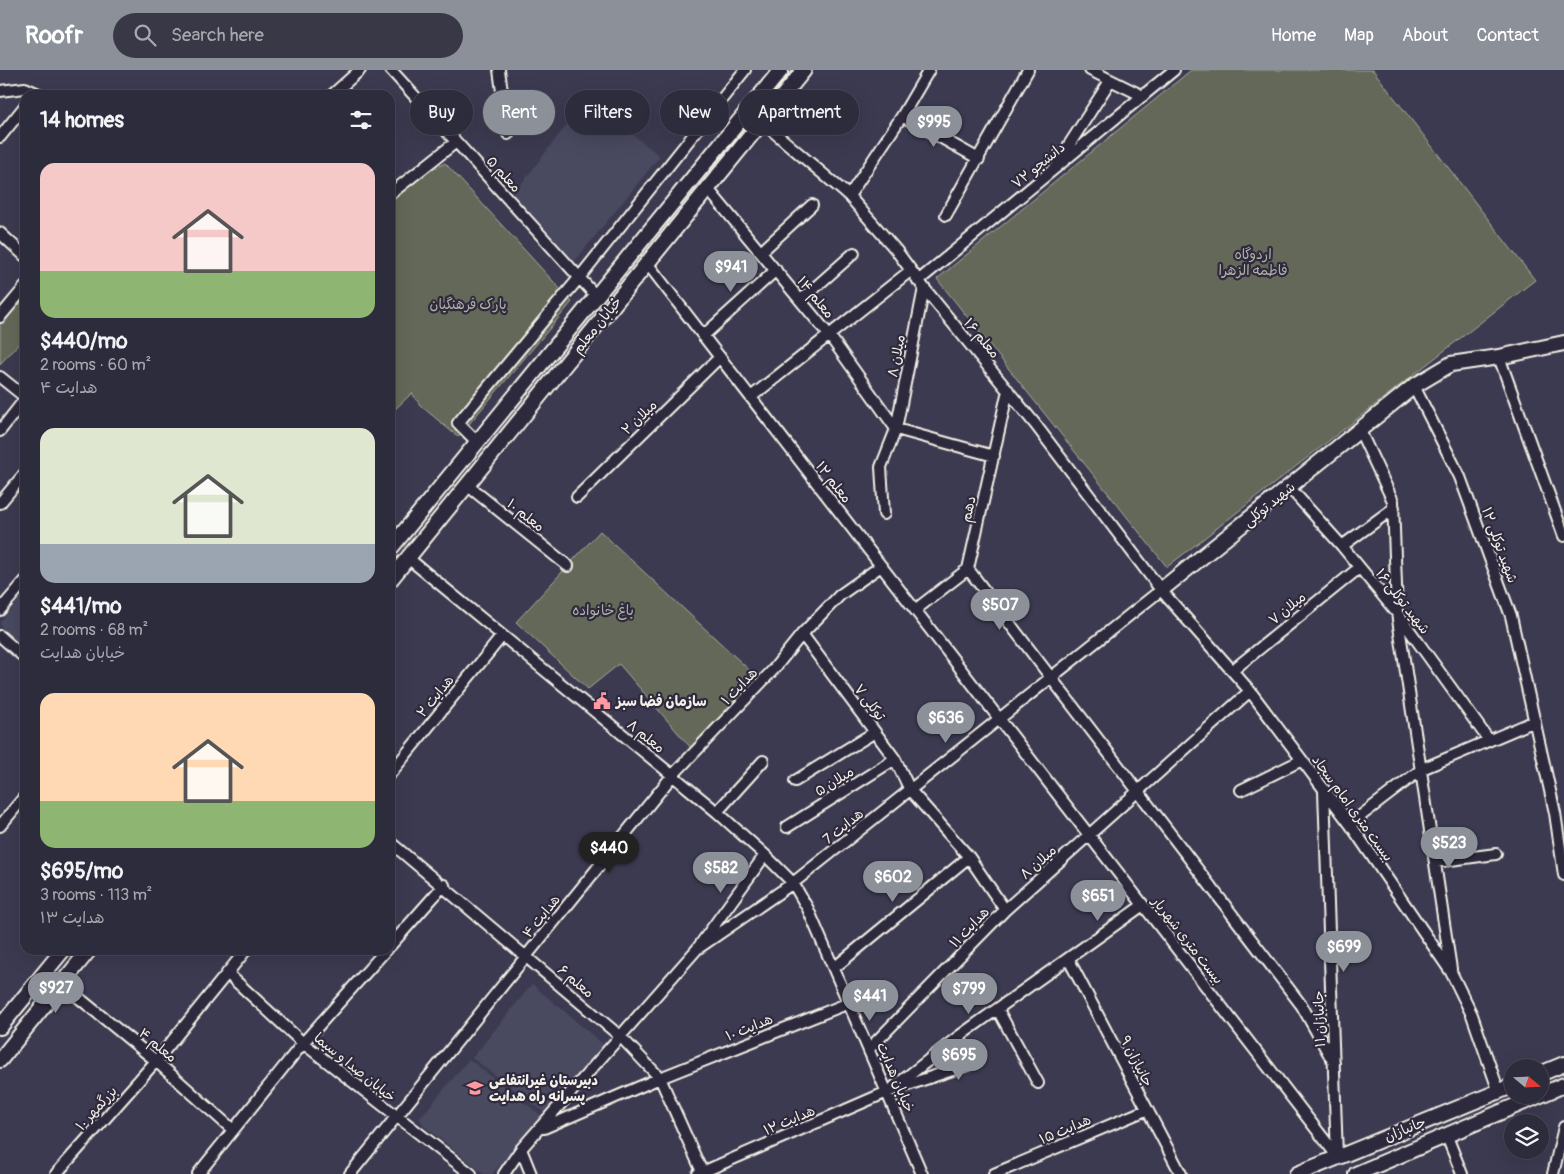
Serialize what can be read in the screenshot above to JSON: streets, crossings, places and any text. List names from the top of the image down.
{
  "streets": {
    "main road": ["خیابان معلم", "شهید توکلی", "جانبازان"],
    "street": [
      "دانشجو ۷۲",
      "معلم ۵",
      "معلم ۱۴",
      "معلم ۱۶",
      "میلان ۸",
      "میلان ۲",
      "معلم ۱۲",
      "دهم",
      "معلم ۱۰",
      "شهید توکلی ۱۲",
      "شهید توکلی ۱۶",
      "میلان ۷",
      "هدایت ۱",
      "هدایت ۲",
      "توکلی ۷",
      "معلم ۸",
      "میلان ۵",
      "بیست متری امام سجاد",
      "هدایت 7",
      "هدایت ۴",
      "هدایت ۱۱",
      "بیست متری شهریار",
      "معلم ۶",
      "جانبازان ۱۱",
      "هدایت ۱۰",
      "معلم ۴",
      "جانبازان ۹",
      "خیابان صدا و سیما",
      "خیابان هدایت",
      "بزرگمهر ۱۰",
      "هدایت ۱۲",
      "هدایت ۱۵"
    ]
  },
  "crossings": [
    ["دانشجو ۷۲", "معلم ۱۶"],
    ["دانشجو ۷۲", "میلان ۸"],
    ["معلم ۵", "خیابان معلم"],
    ["معلم ۱۴", "خیابان معلم"],
    ["معلم ۱۴", "میلان ۸"],
    ["خیابان معلم", "معلم ۱۲"],
    ["خیابان معلم", "معلم ۱۰"],
    ["خیابان معلم", "معلم ۸"],
    ["معلم ۱۶", "میلان ۸"],
    ["معلم ۱۶", "شهید توکلی"],
    ["معلم ۱۶", "دهم"],
    ["معلم ۱۶", "بیست متری امام سجاد"],
    ["میلان ۸", "توکلی ۷"],
    ["میلان ۸", "بیست متری امام سجاد"],
    ["میلان ۸", "هدایت ۱۱"],
    ["میلان ۸", "بیست متری شهریار"],
    ["میلان ۲", "معلم ۱۲"],
    ["معلم ۱۲", "شهید توکلی"],
    ["معلم ۱۲", "هدایت ۱"],
    ["معلم ۱۲", "هدایت 7"],
    ["معلم ۱۲", "بیست متری شهریار"],
    ["شهید توکلی", "شهید توکلی ۱۲"],
    ["شهید توکلی", "شهید توکلی ۱۶"],
    ["شهید توکلی", "بیست متری امام سجاد"],
    ["شهید توکلی", "هدایت 7"],
    ["شهید توکلی", "بیست متری شهریار"],
    ["شهید توکلی ۱۶", "میلان ۷"],
    ["میلان ۷", "بیست متری امام سجاد"],
    ["هدایت ۱", "توکلی ۷"],
    ["هدایت ۱", "معلم ۸"],
    ["هدایت ۱", "هدایت ۴"],
    ["هدایت ۲", "معلم ۸"],
    ["توکلی ۷", "میلان ۵"],
    ["توکلی ۷", "هدایت 7"],
    ["توکلی ۷", "هدایت ۱۱"],
    ["معلم ۸", "هدایت 7"],
    ["معلم ۸", "هدایت ۴"],
    ["معلم ۸", "خیابان هدایت"],
    ["بیست متری امام سجاد", "جانبازان ۱۱"],
    ["بیست متری امام سجاد", "جانبازان"],
    ["هدایت 7", "بیست متری شهریار"],
    ["هدایت 7", "خیابان هدایت"],
    ["هدایت ۴", "معلم ۶"],
    ["هدایت ۴", "خیابان صدا و سیما"],
    ["هدایت ۱۱", "خیابان هدایت"],
    ["بیست متری شهریار", "جانبازان ۱۱"],
    ["بیست متری شهریار", "جانبازان"],
    ["معلم ۶", "هدایت ۱۰"],
    ["معلم ۶", "هدایت ۱۲"],
    ["جانبازان ۱۱", "جانبازان"],
    ["هدایت ۱۰", "خیابان هدایت"],
    ["معلم ۴", "بزرگمهر ۱۰"],
    ["جانبازان ۹", "هدایت ۱۵"],
    ["خیابان صدا و سیما", "بزرگمهر ۱۰"],
    ["خیابان هدایت", "هدایت ۱۲"]
  ],
  "parks": ["اردوگاه فاطمه الزهرا", "پارک فرهنگیان", "باغ خانواده"],
  "places": {
    "public building": ["سازمان فضا سبز"],
    "school or university": ["دبیرستان غیرانتفاعی پسرانه راه هدایت"]
  },
  "north": "right",
  "page": {
    "header": "Roofr",
    "search": "Search here",
    "nav": [
      "Home",
      "Map",
      "About",
      "Contact"
    ],
    "chip": [
      "Buy",
      "Rent",
      "Filters",
      "New",
      "Apartment"
    ],
    "heading": "14 homes",
    "price": [
      "$995",
      "$941",
      "$507",
      "$636",
      "$523",
      "$440",
      "$582",
      "$602",
      "$651",
      "$699",
      "$927",
      "$799",
      "$441",
      "$695"
    ],
    "list": [
      {
        "name": "$440/mo",
        "note": "2 rooms · 60 m² · هدایت ۴"
      },
      {
        "name": "$441/mo",
        "note": "2 rooms · 68 m² · خیابان هدایت"
      },
      {
        "name": "$695/mo",
        "note": "3 rooms · 113 m² · هدایت ۱۳"
      }
    ]
  }
}
